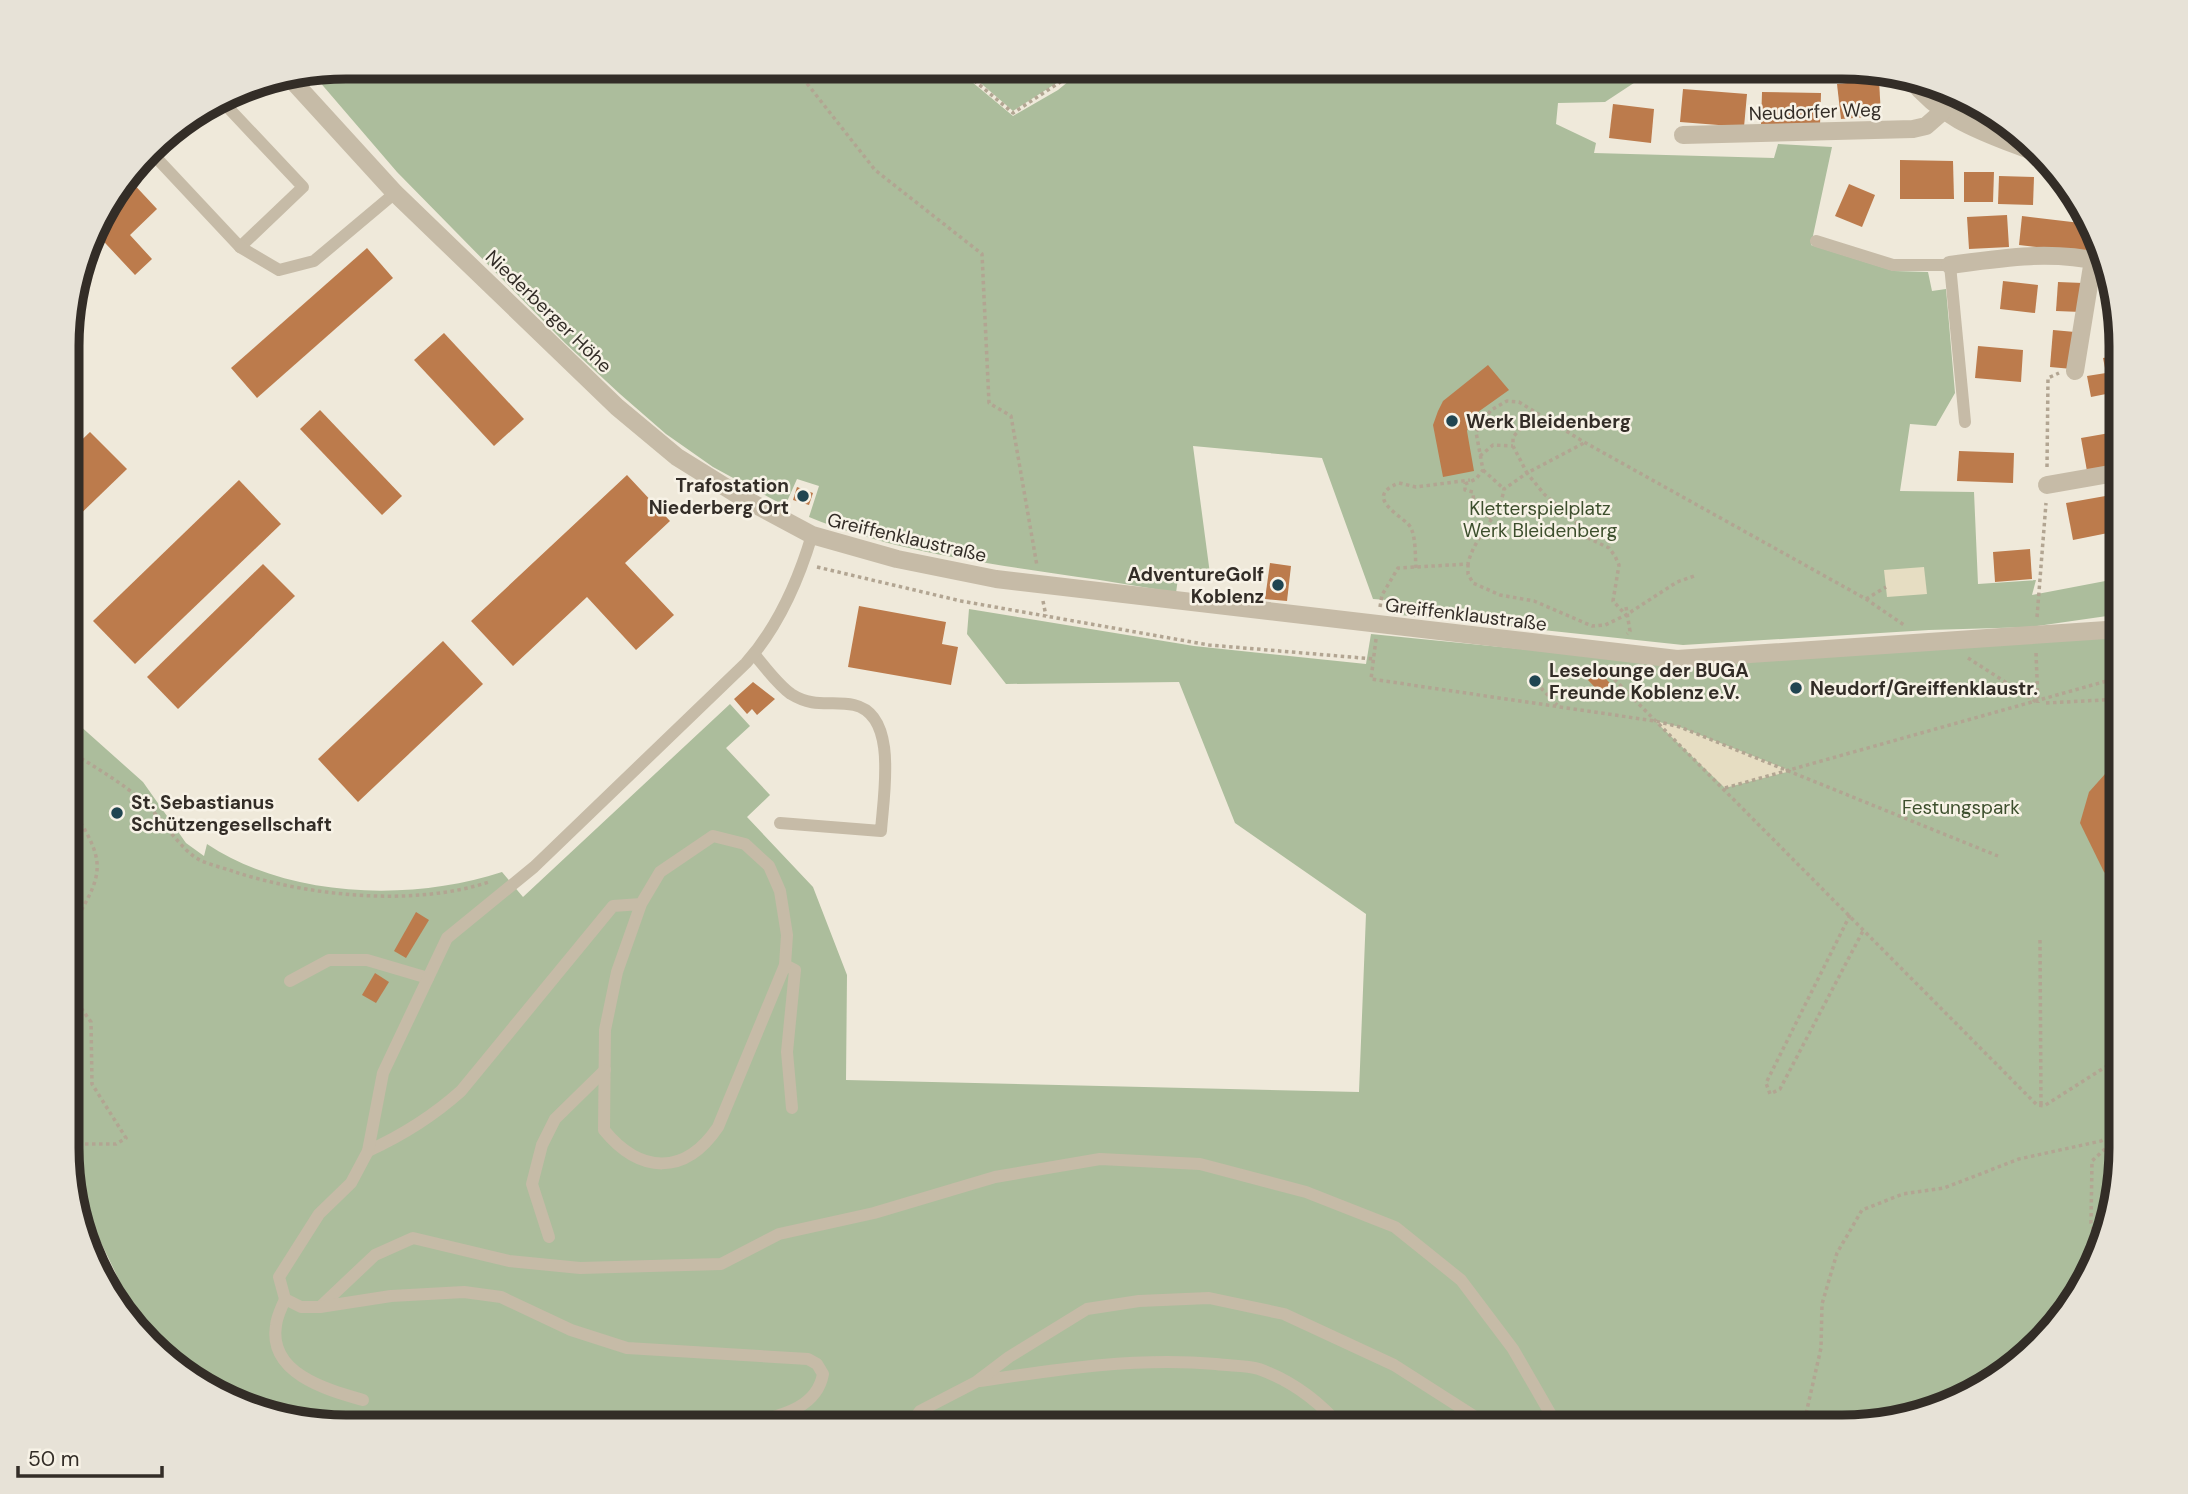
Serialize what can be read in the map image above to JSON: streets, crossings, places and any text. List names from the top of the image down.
{
  "streets": {
    "street": ["Neudorfer Weg", "Niederberger Höhe", "Greiffenklaustraße"]
  },
  "crossings": [
    ["Niederberger Höhe", "Greiffenklaustraße"]
  ],
  "parks": ["Kletterspielplatz Werk Bleidenberg", "Festungspark"],
  "places": [
    "Werk Bleidenberg",
    "Trafostation Niederberg Ort",
    "AdventureGolf Koblenz",
    "Leselounge der BUGA Freunde Koblenz e.V.",
    "Neudorf/Greiffenklaustr.",
    "St. Sebastianus Schützengesellschaft"
  ],
  "scale_bar": "50 m"
}
